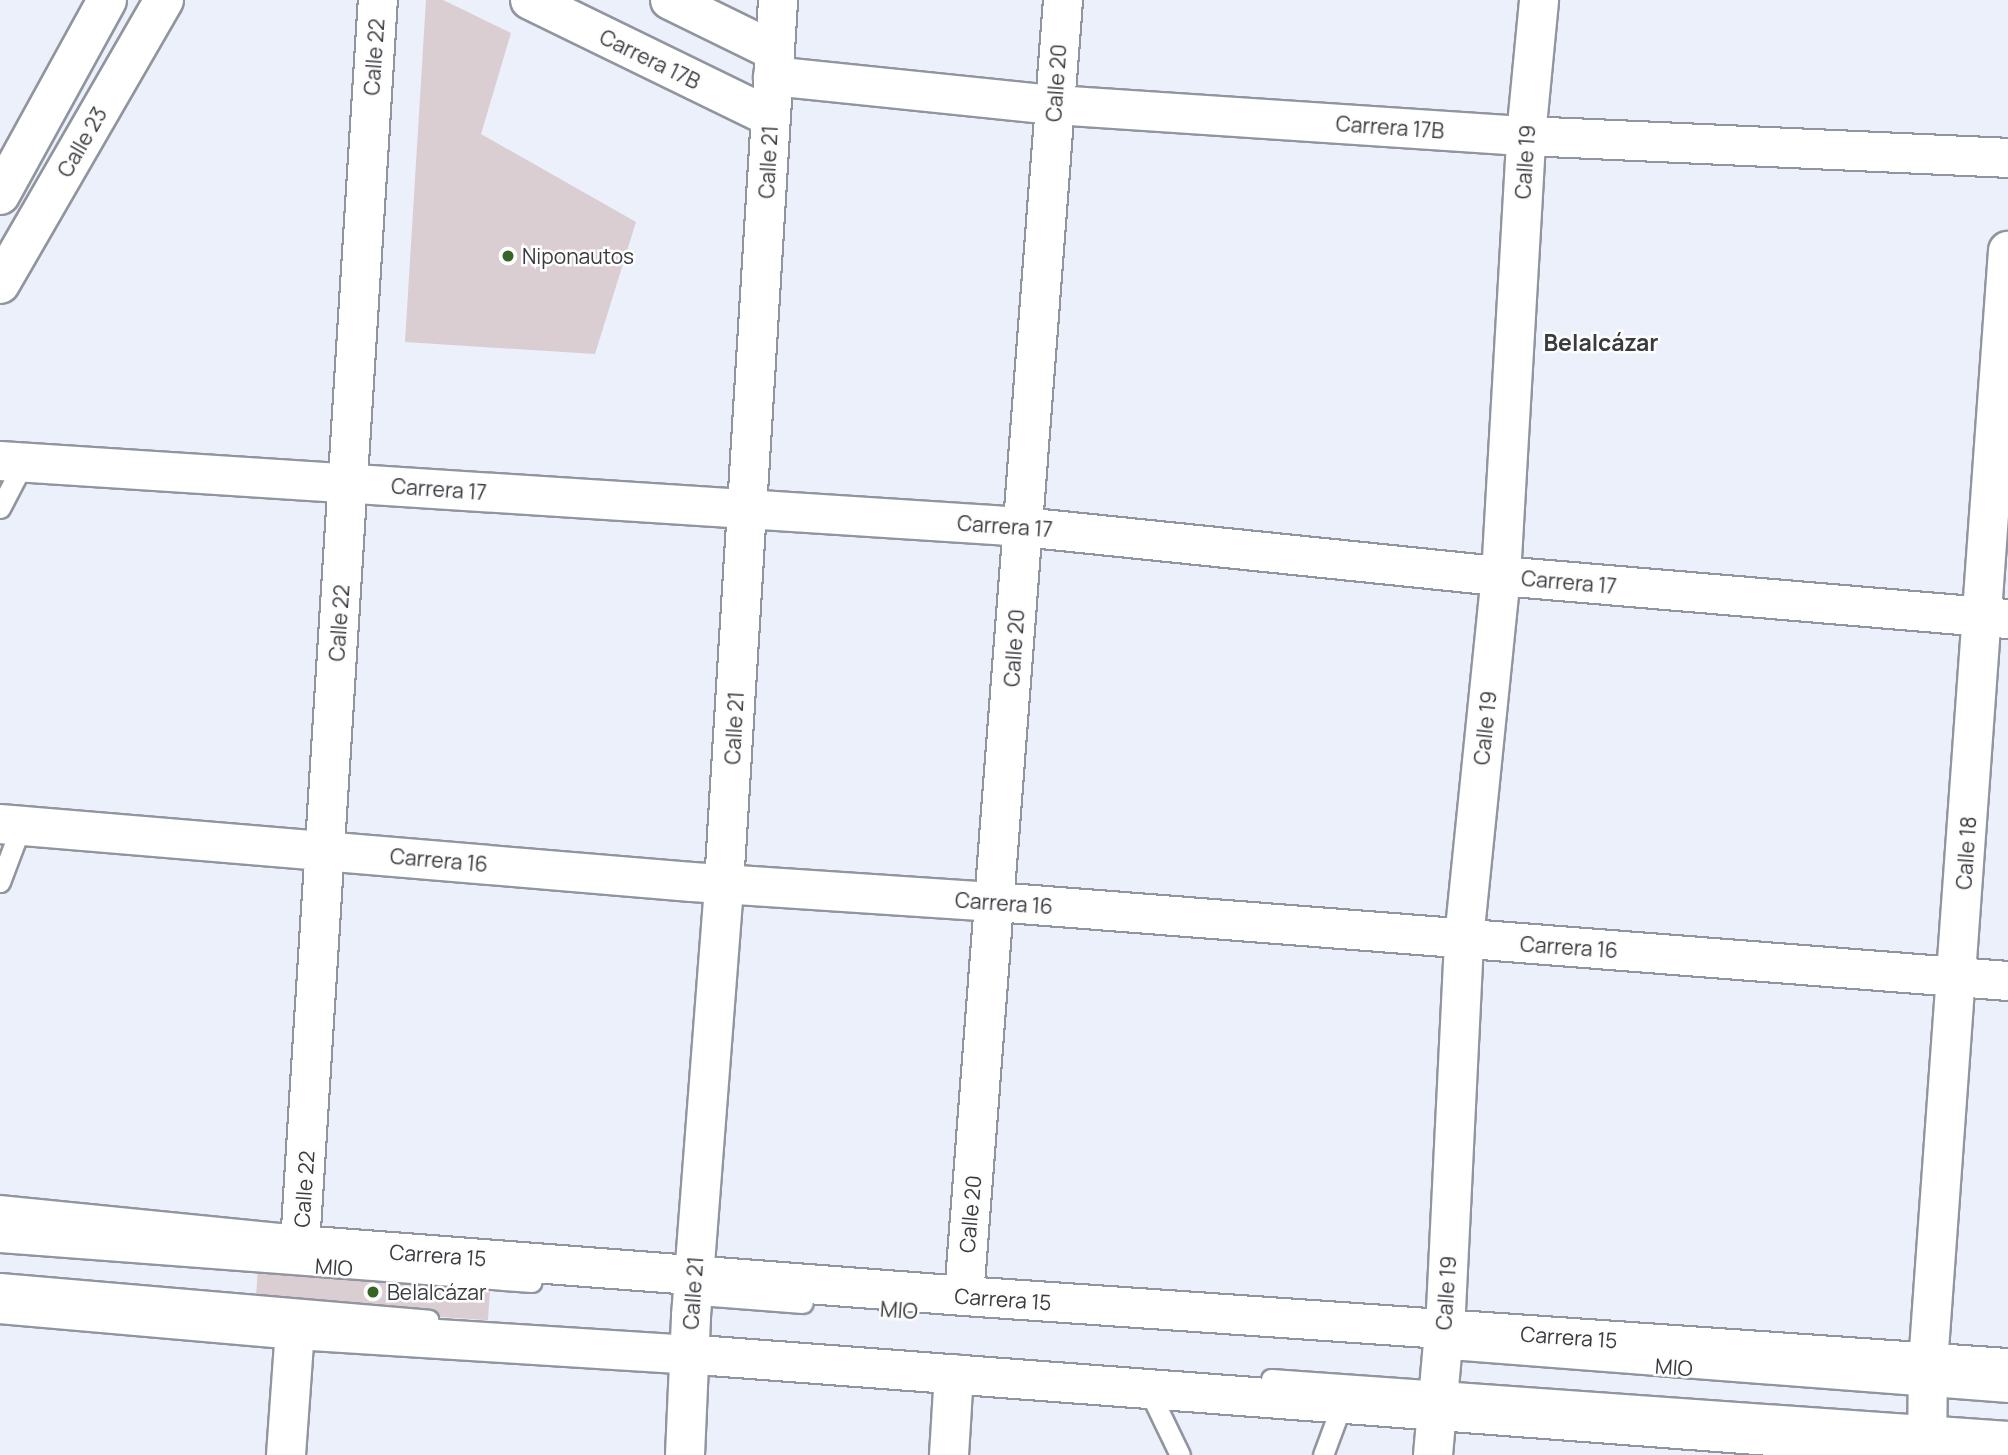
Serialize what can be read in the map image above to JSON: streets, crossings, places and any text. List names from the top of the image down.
{
  "streets": {
    "street": [
      "Calle 22",
      "Carrera 17B",
      "Calle 20",
      "Calle 23",
      "Calle 21",
      "Calle 19",
      "Carrera 17",
      "Calle 18",
      "Carrera 16",
      "Carrera 15"
    ],
    "lane": ["MIO"]
  },
  "crossings": [
    ["Calle 22", "Carrera 17"],
    ["Calle 22", "Carrera 16"],
    ["Calle 22", "Carrera 15"],
    ["Carrera 17B", "Calle 20"],
    ["Carrera 17B", "Calle 21"],
    ["Carrera 17B", "Calle 19"],
    ["Calle 20", "Carrera 17"],
    ["Calle 20", "Carrera 16"],
    ["Calle 20", "Carrera 15"],
    ["Calle 21", "Carrera 17"],
    ["Calle 21", "Carrera 16"],
    ["Calle 21", "Carrera 15"],
    ["Calle 21", "MIO"],
    ["Calle 19", "Carrera 17"],
    ["Calle 19", "Carrera 16"],
    ["Calle 19", "Carrera 15"],
    ["Calle 19", "MIO"],
    ["Carrera 17", "Calle 18"],
    ["Calle 18", "Carrera 16"],
    ["Calle 18", "Carrera 15"],
    ["Carrera 15", "MIO"]
  ],
  "districts": ["Belalcázar"],
  "places": ["Niponautos", "Belalcázar"]
}
